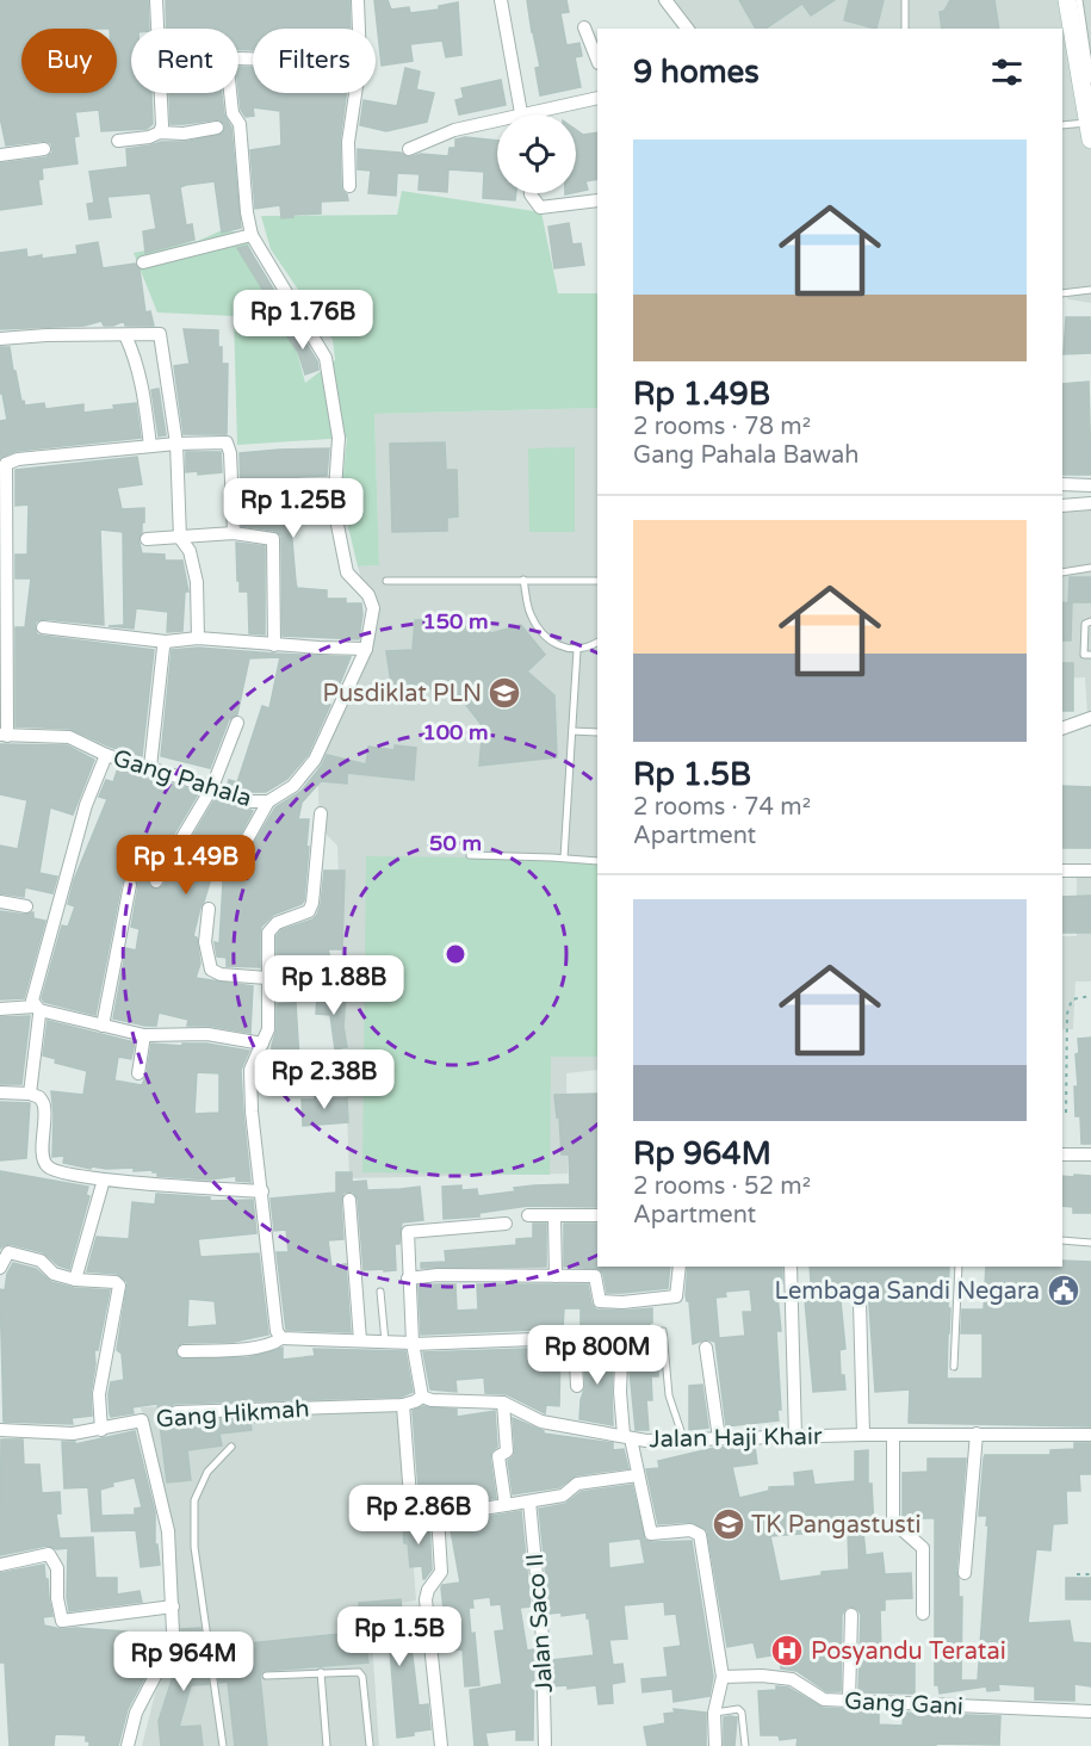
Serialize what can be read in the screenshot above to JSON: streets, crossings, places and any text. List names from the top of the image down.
{
  "streets": {
    "street": [
      "Gang Pahala",
      "Gang Hikmah",
      "Jalan Haji Khair",
      "Jalan Saco II",
      "Gang Gani"
    ]
  },
  "crossings": [
    ["Gang Hikmah", "Jalan Haji Khair"]
  ],
  "places": {
    "school or university": ["Pusdiklat PLN", "TK Pangastusti"],
    "public building": ["Lembaga Sandi Negara"],
    "hospital": ["Posyandu Teratai"]
  },
  "page": {
    "chip": ["Buy", "Rent", "Filters"],
    "heading": "9 homes",
    "list": [
      {
        "name": "Rp 1.49B",
        "note": "2 rooms · 78 m² · Gang Pahala Bawah"
      },
      {
        "name": "Rp 1.5B",
        "note": "2 rooms · 74 m² · Apartment"
      },
      {
        "name": "Rp 964M",
        "note": "2 rooms · 52 m² · Apartment"
      }
    ],
    "price": [
      "Rp 1.76B",
      "Rp 1.25B",
      "Rp 1.49B",
      "Rp 1.88B",
      "Rp 2.38B",
      "Rp 800M",
      "Rp 2.86B",
      "Rp 1.5B",
      "Rp 964M"
    ]
  },
  "rings": ["150 m", "100 m", "50 m"]
}
